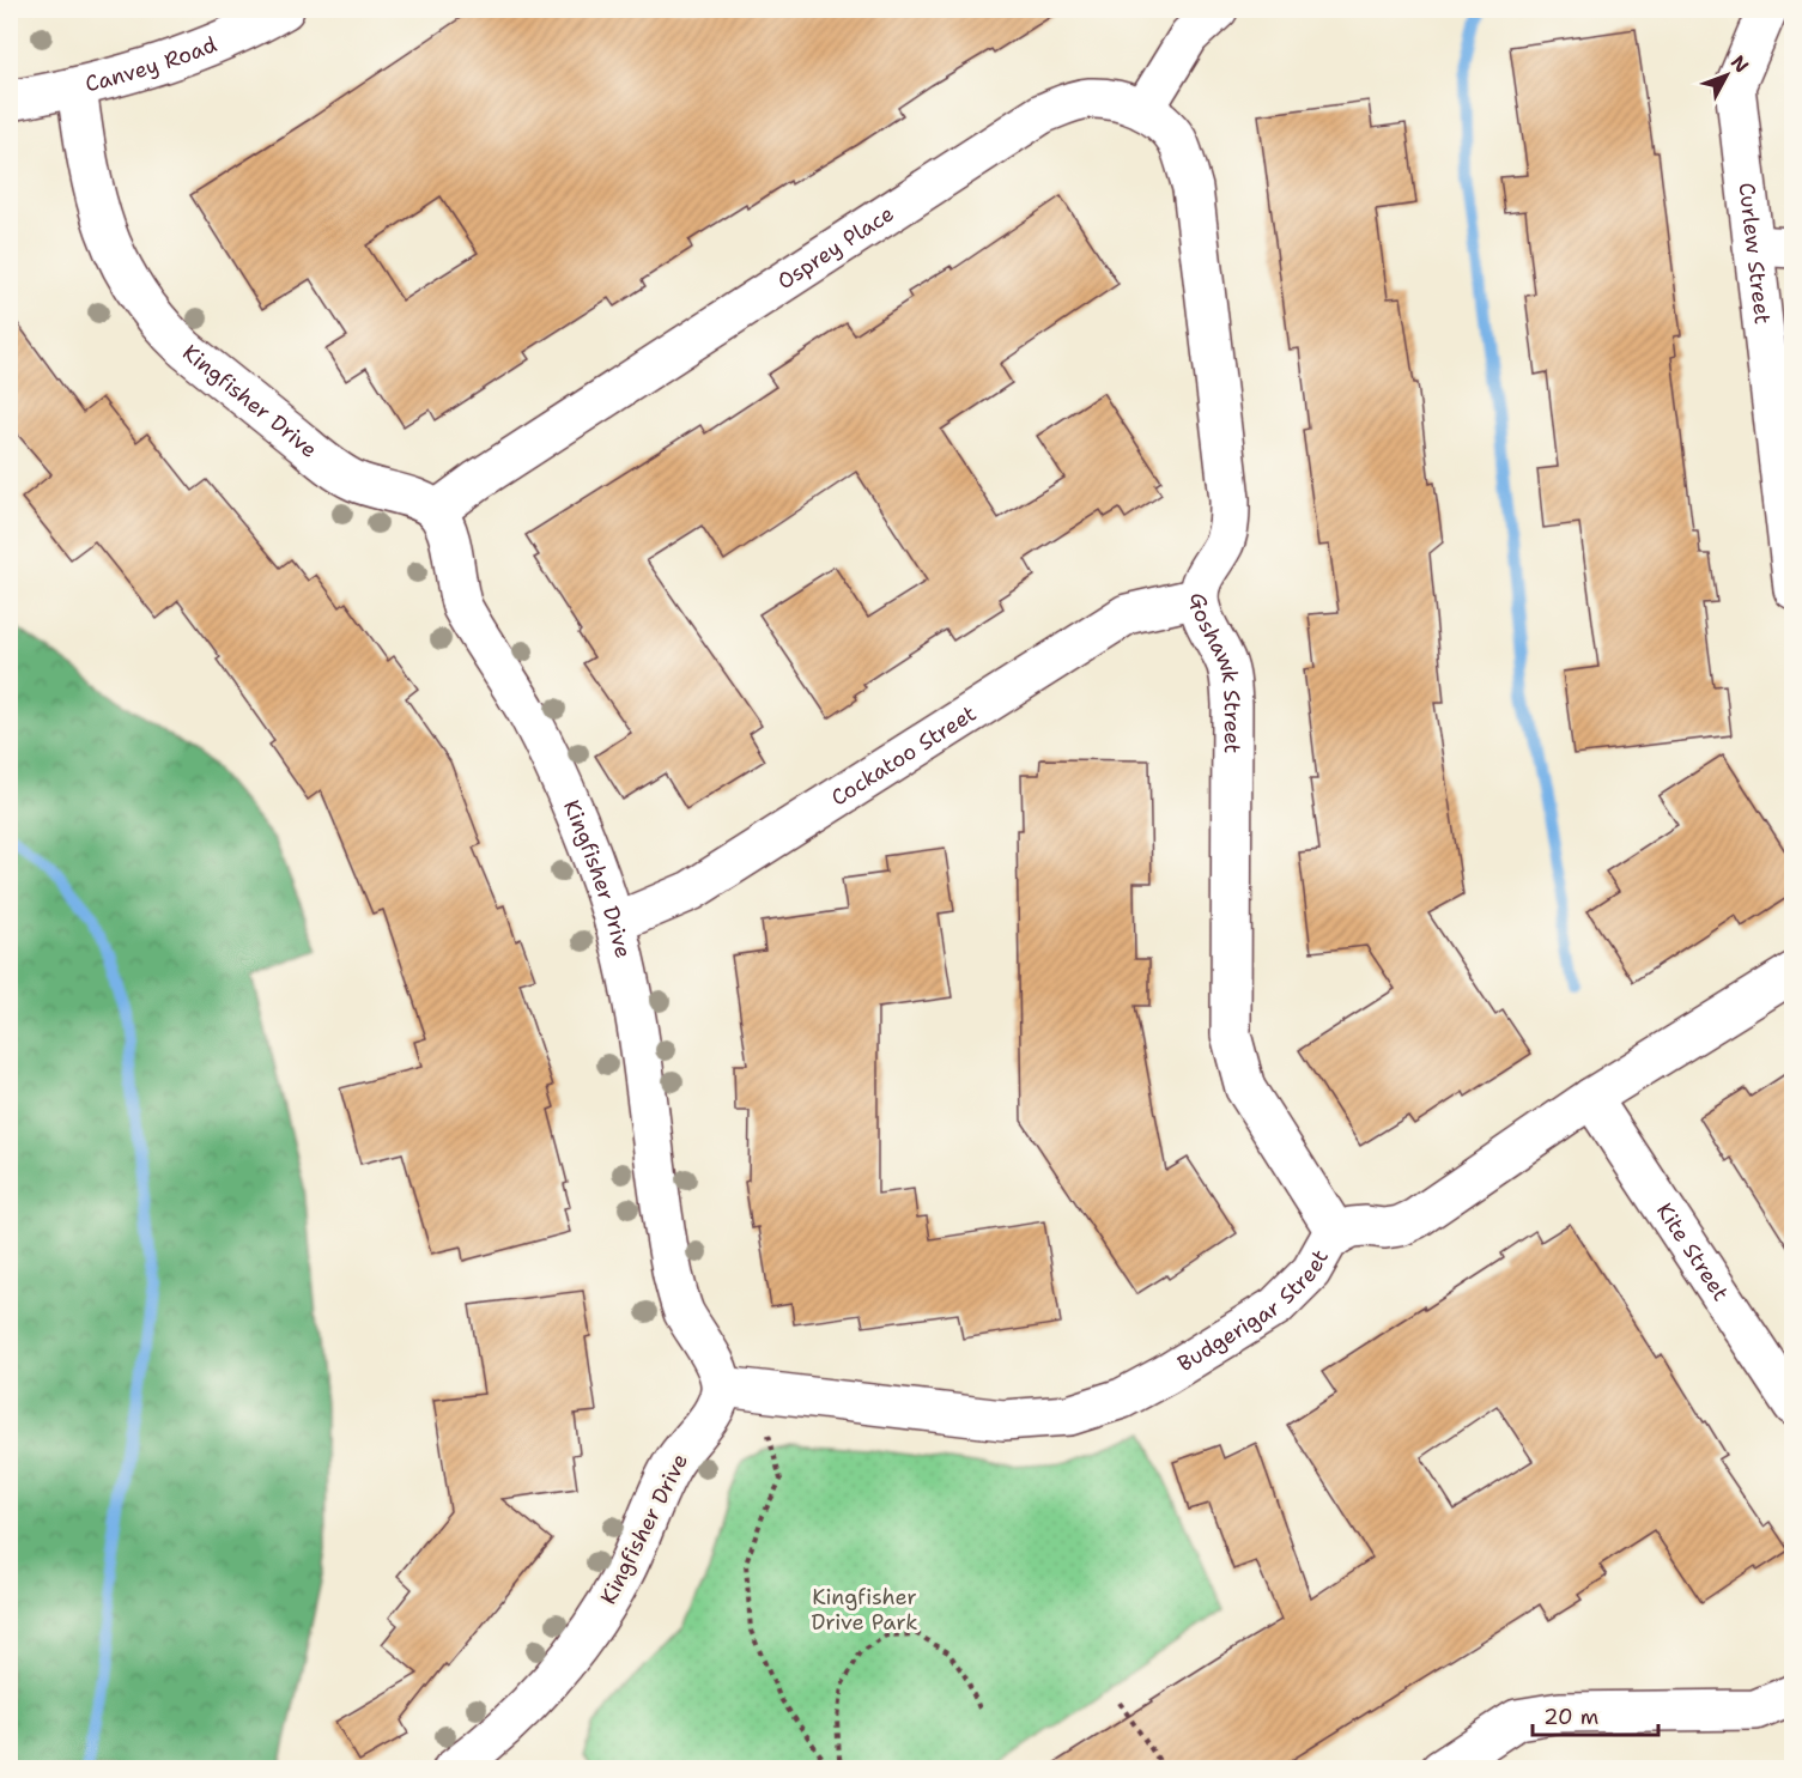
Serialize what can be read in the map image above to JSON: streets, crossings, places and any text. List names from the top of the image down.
{
  "streets": {
    "street": [
      "Canvey Road",
      "Osprey Place",
      "Curlew Street",
      "Kingfisher Drive",
      "Goshawk Street",
      "Cockatoo Street",
      "Kite Street",
      "Budgerigar Street"
    ]
  },
  "crossings": [
    ["Canvey Road", "Kingfisher Drive"],
    ["Osprey Place", "Kingfisher Drive"],
    ["Osprey Place", "Goshawk Street"],
    ["Kingfisher Drive", "Cockatoo Street"],
    ["Kingfisher Drive", "Budgerigar Street"],
    ["Goshawk Street", "Cockatoo Street"],
    ["Goshawk Street", "Budgerigar Street"],
    ["Kite Street", "Budgerigar Street"]
  ],
  "parks": ["Kingfisher Drive Park"],
  "scale_bar": "20 m",
  "north": "top right"
}
